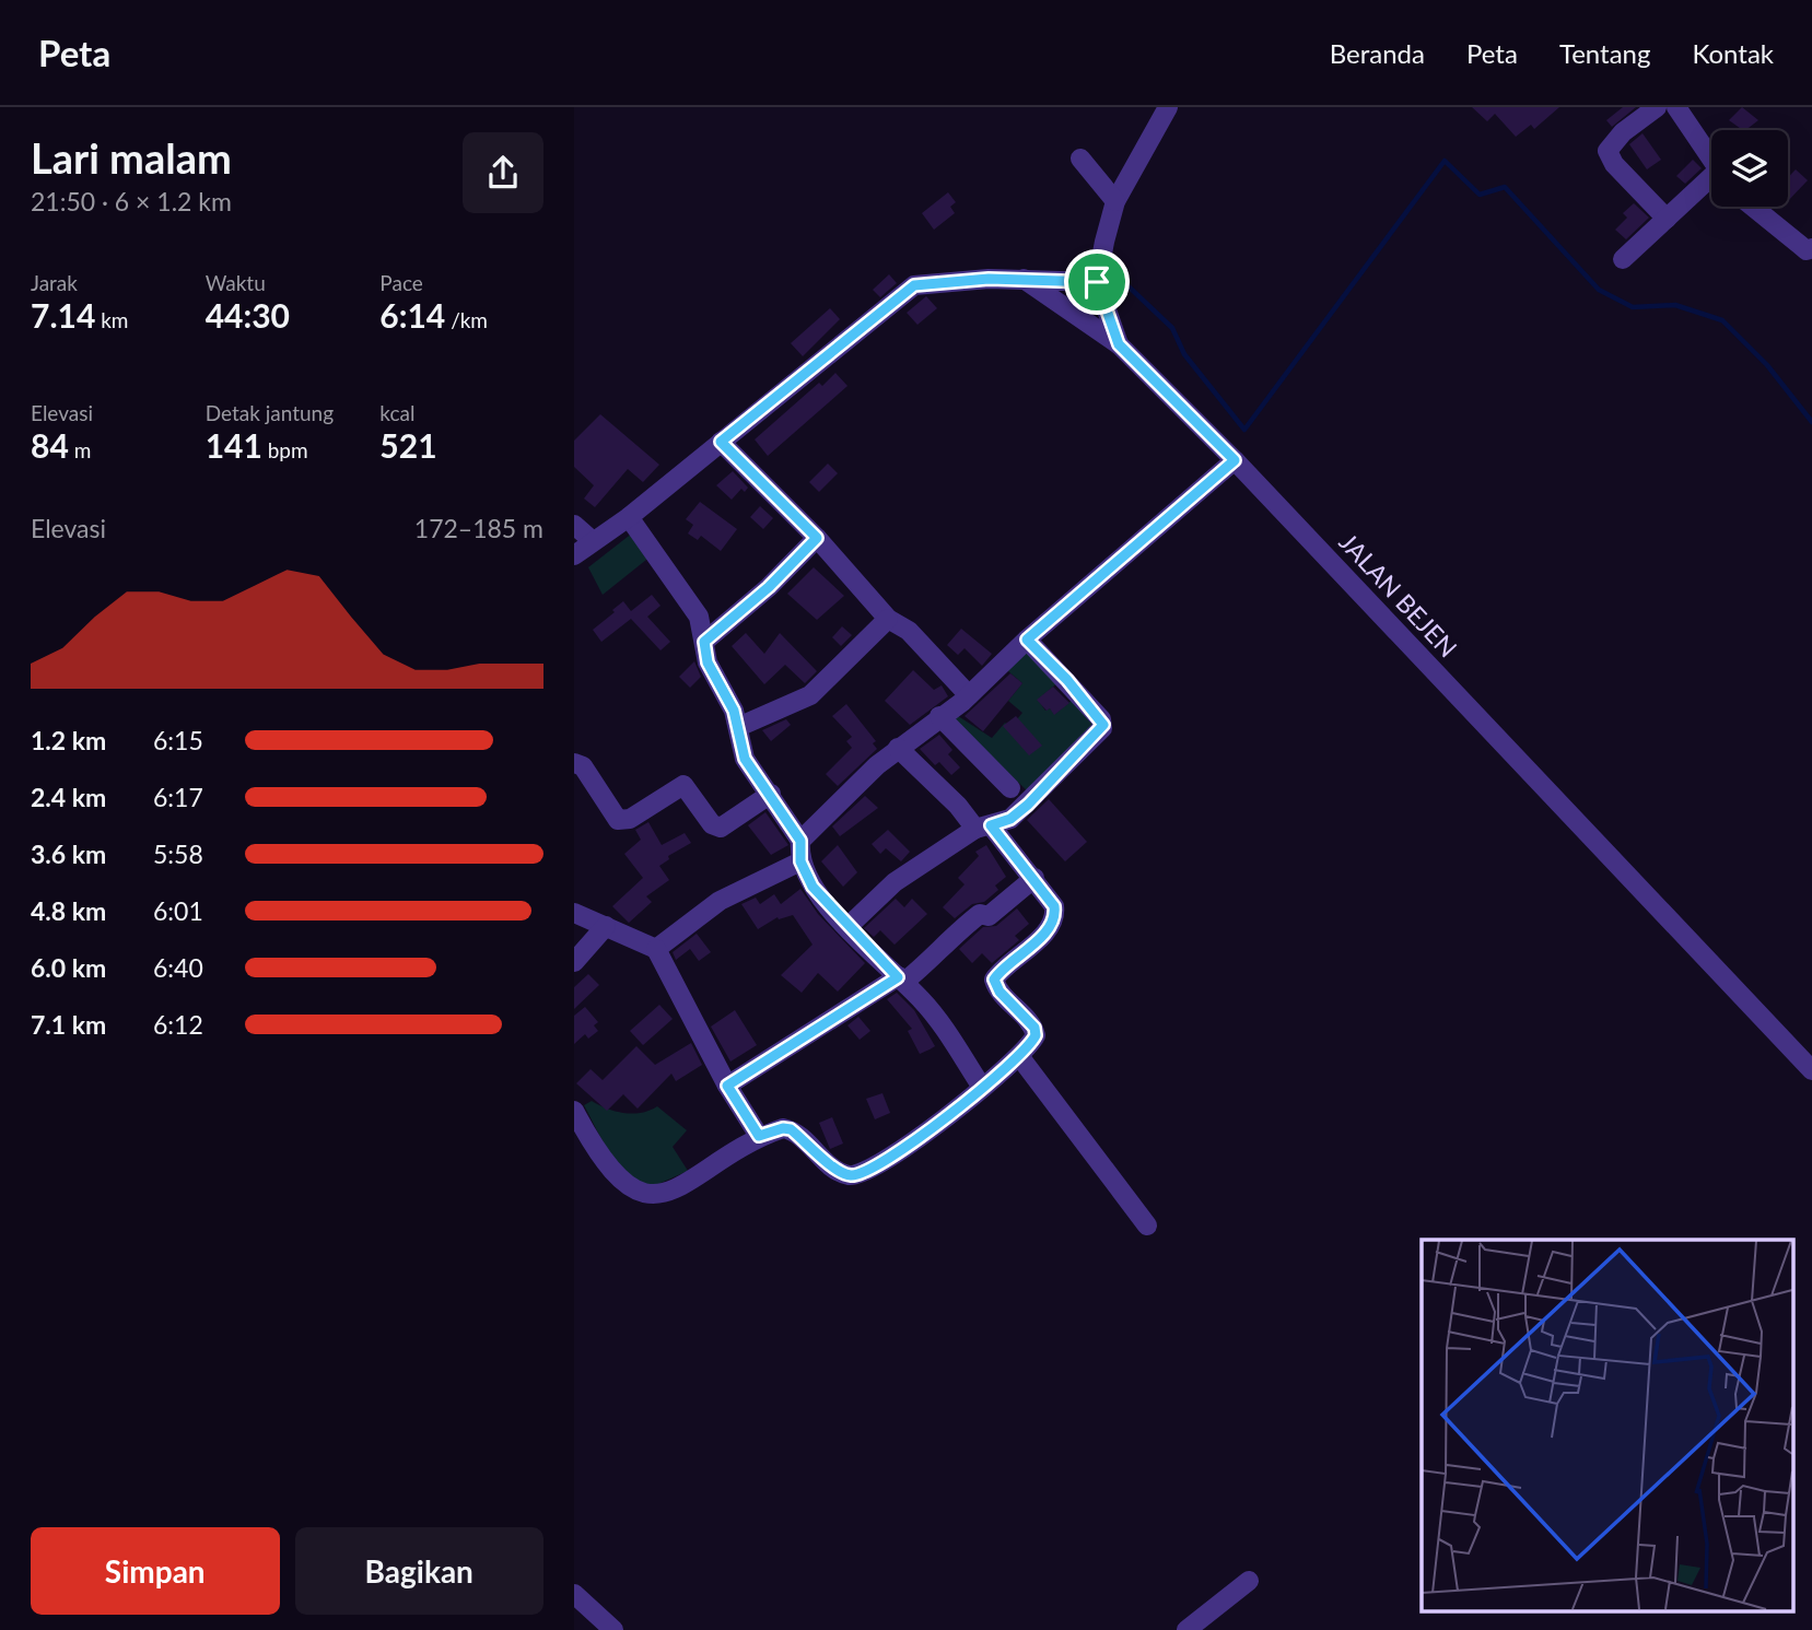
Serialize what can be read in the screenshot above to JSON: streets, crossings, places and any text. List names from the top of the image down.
{
  "streets": {
    "street": ["JALAN BEJEN"]
  },
  "page": {
    "header": "Peta",
    "nav": [
      "Beranda",
      "Peta",
      "Tentang",
      "Kontak"
    ],
    "heading": ["Lari malam", "21:50 · 6 × 1.2 km"],
    "stats": [
      ["Jarak", "7.14 km"],
      ["Waktu", "44:30"],
      ["Pace", "6:14 /km"],
      ["Elevasi", "84 m"],
      ["Detak jantung", "141 bpm"],
      ["kcal", "521"]
    ],
    "chart": ["Elevasi", "172–185 m"],
    "list": [
      {
        "name": "1.2 km",
        "note": "6:15"
      },
      {
        "name": "2.4 km",
        "note": "6:17"
      },
      {
        "name": "3.6 km",
        "note": "5:58"
      },
      {
        "name": "4.8 km",
        "note": "6:01"
      },
      {
        "name": "6.0 km",
        "note": "6:40"
      },
      {
        "name": "7.1 km",
        "note": "6:12"
      }
    ],
    "buttons": ["Simpan", "Bagikan"]
  }
}
